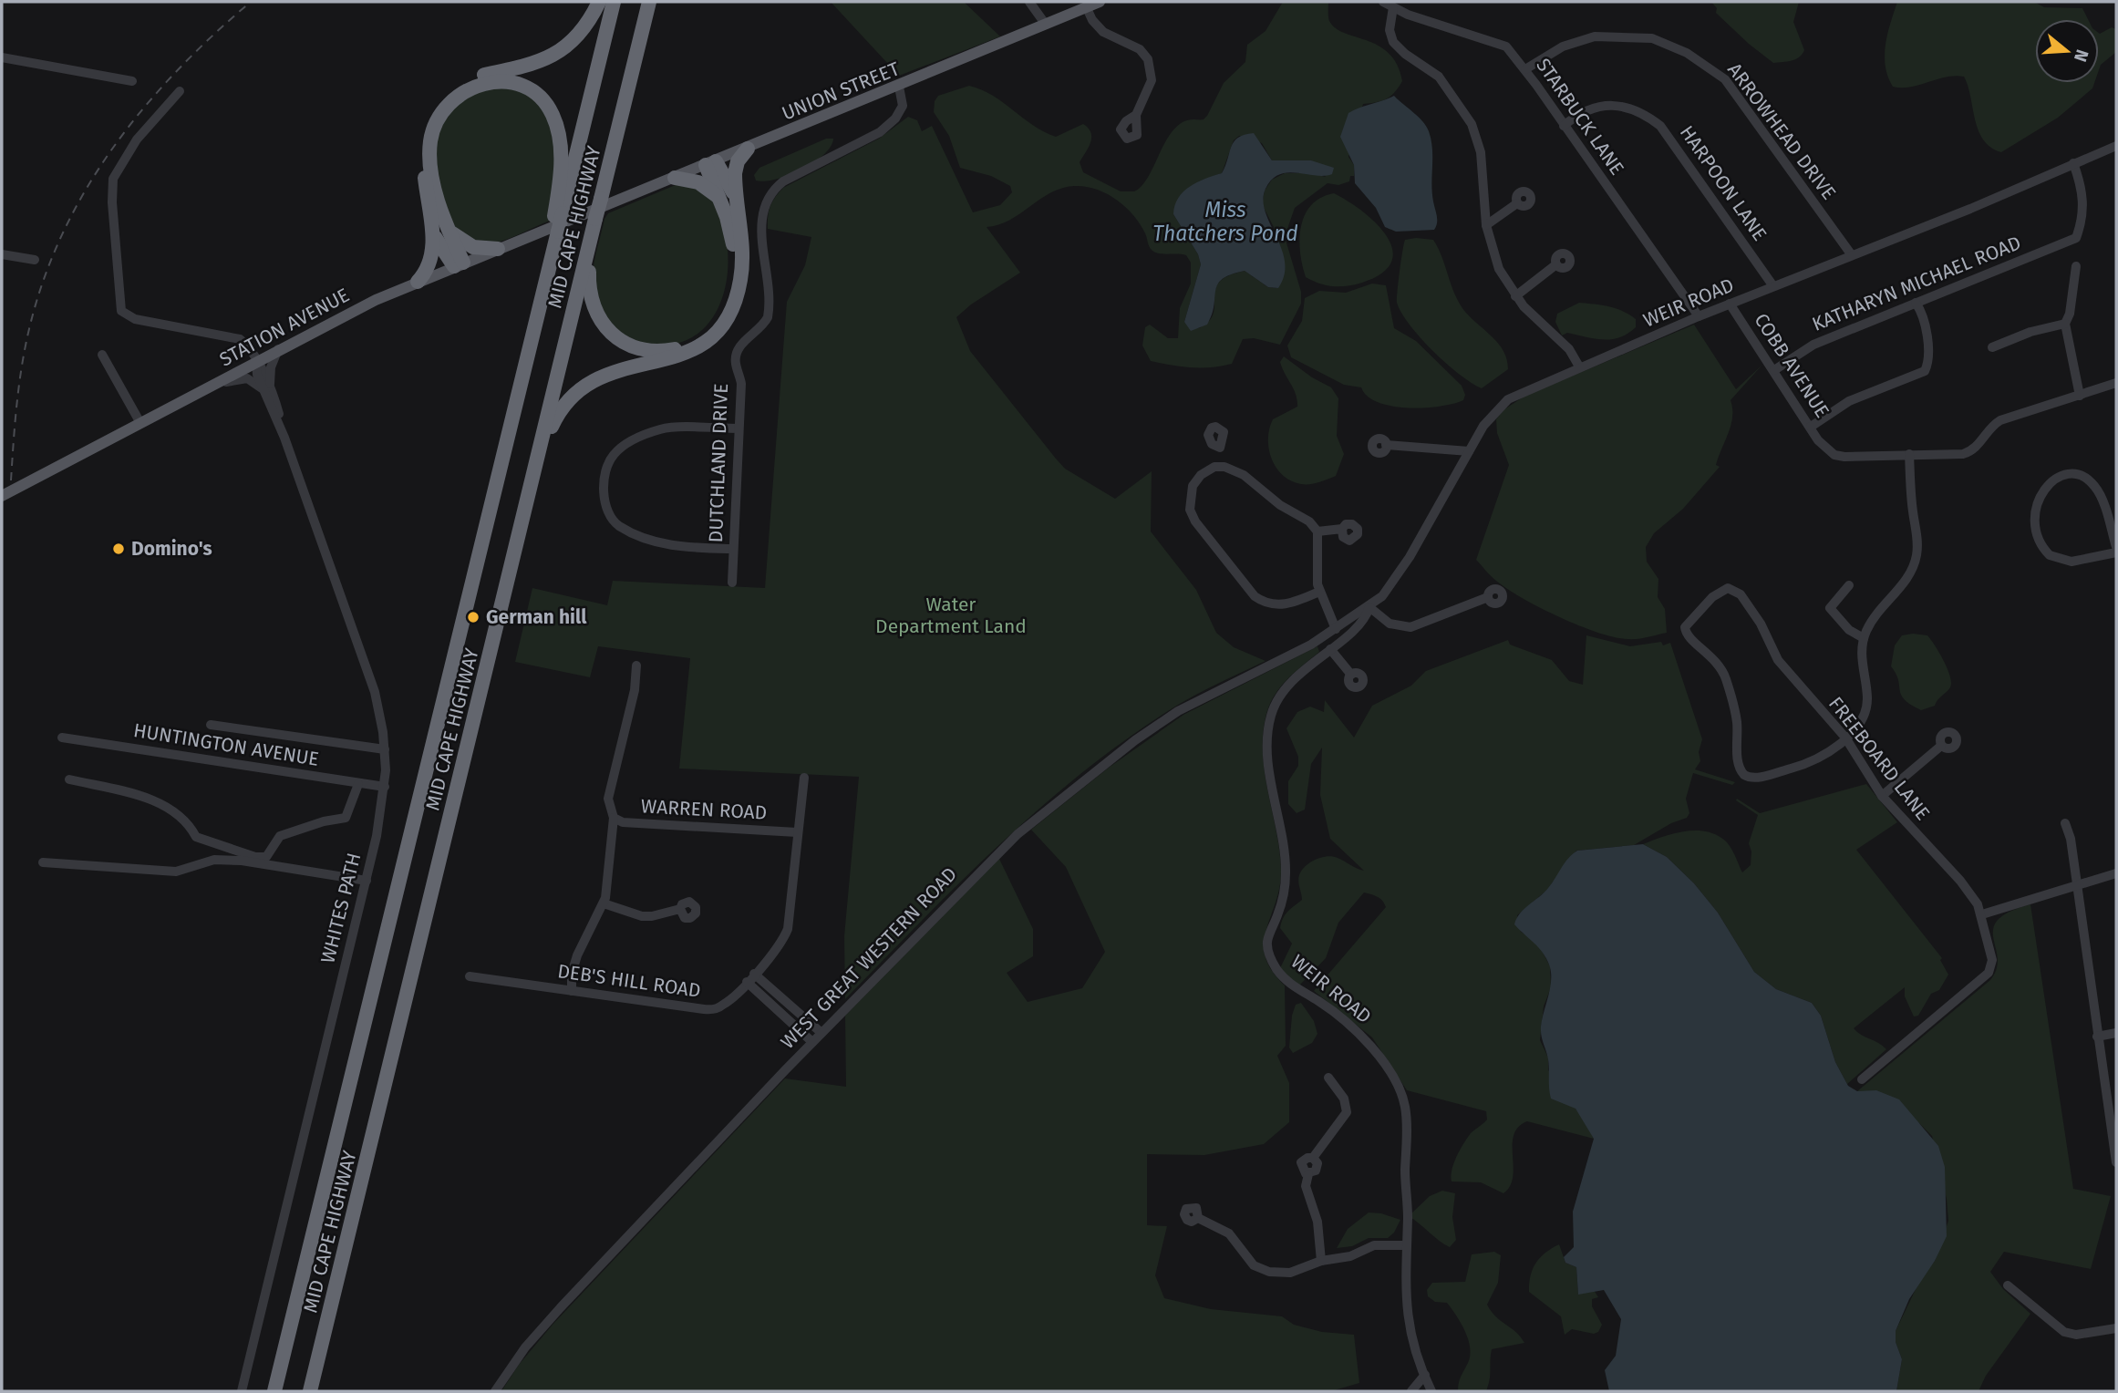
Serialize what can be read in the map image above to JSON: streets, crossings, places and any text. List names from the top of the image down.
{
  "streets": {
    "highway": ["MID CAPE HIGHWAY"],
    "main road": ["UNION STREET", "STATION AVENUE"],
    "street": [
      "STARBUCK LANE",
      "ARROWHEAD DRIVE",
      "HARPOON LANE",
      "KATHARYN MICHAEL ROAD",
      "WEIR ROAD",
      "COBB AVENUE",
      "DUTCHLAND DRIVE",
      "HUNTINGTON AVENUE",
      "FREEBOARD LANE",
      "WARREN ROAD",
      "WHITES PATH",
      "WEST GREAT WESTERN ROAD",
      "DEB'S HILL ROAD"
    ]
  },
  "crossings": [
    ["UNION STREET", "MID CAPE HIGHWAY"],
    ["UNION STREET", "STATION AVENUE"],
    ["UNION STREET", "DUTCHLAND DRIVE"],
    ["STARBUCK LANE", "ARROWHEAD DRIVE"],
    ["STARBUCK LANE", "HARPOON LANE"],
    ["STARBUCK LANE", "WEIR ROAD"],
    ["ARROWHEAD DRIVE", "WEIR ROAD"],
    ["HARPOON LANE", "WEIR ROAD"],
    ["MID CAPE HIGHWAY", "STATION AVENUE"],
    ["KATHARYN MICHAEL ROAD", "WEIR ROAD"],
    ["KATHARYN MICHAEL ROAD", "COBB AVENUE"],
    ["WEIR ROAD", "COBB AVENUE"],
    ["WEIR ROAD", "WEST GREAT WESTERN ROAD"],
    ["STATION AVENUE", "WHITES PATH"],
    ["HUNTINGTON AVENUE", "WHITES PATH"],
    ["WARREN ROAD", "DEB'S HILL ROAD"]
  ],
  "water": ["Miss Thatchers Pond"],
  "parks": ["Water Department Land"],
  "places": ["Domino's", "German hill"],
  "north": "right"
}
